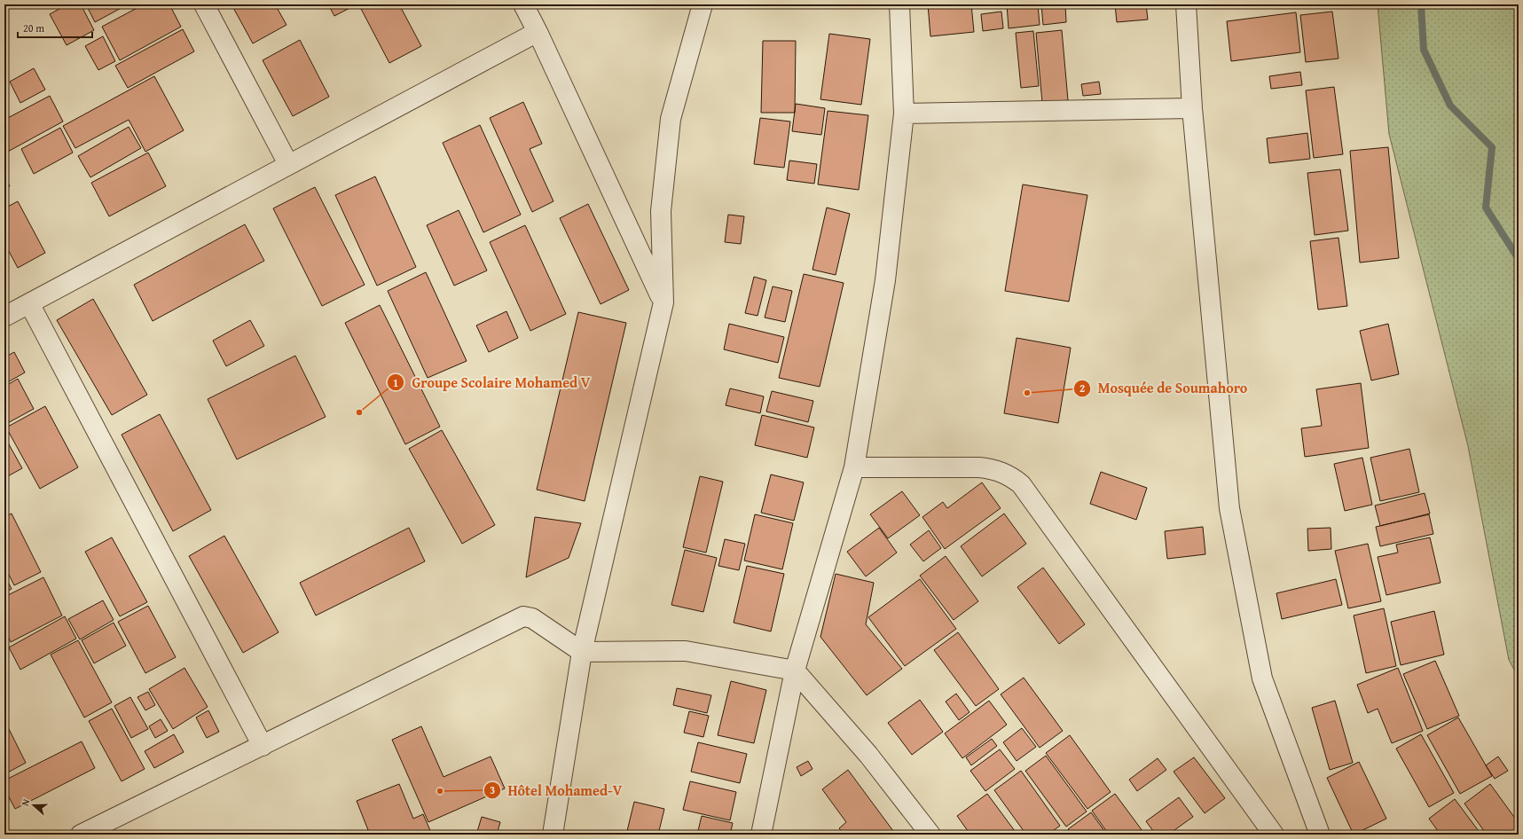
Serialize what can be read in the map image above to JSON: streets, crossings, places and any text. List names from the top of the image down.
{
  "places": ["Mosquée de Soumahoro", "Groupe Scolaire Mohamed V", "Hôtel Mohamed-V"],
  "scale_bar": "20 m",
  "north": "left"
}
